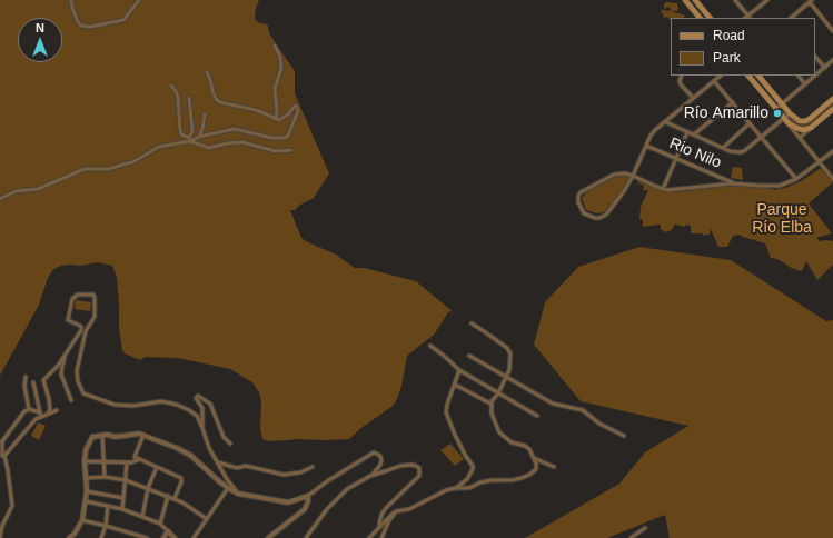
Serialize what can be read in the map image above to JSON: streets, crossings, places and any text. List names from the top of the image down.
{
  "streets": {
    "street": ["Rio Nilo"]
  },
  "parks": ["Parque Río Elba"],
  "places": ["Río Amarillo"],
  "legend": ["Road", "Park"],
  "north": "top"
}
